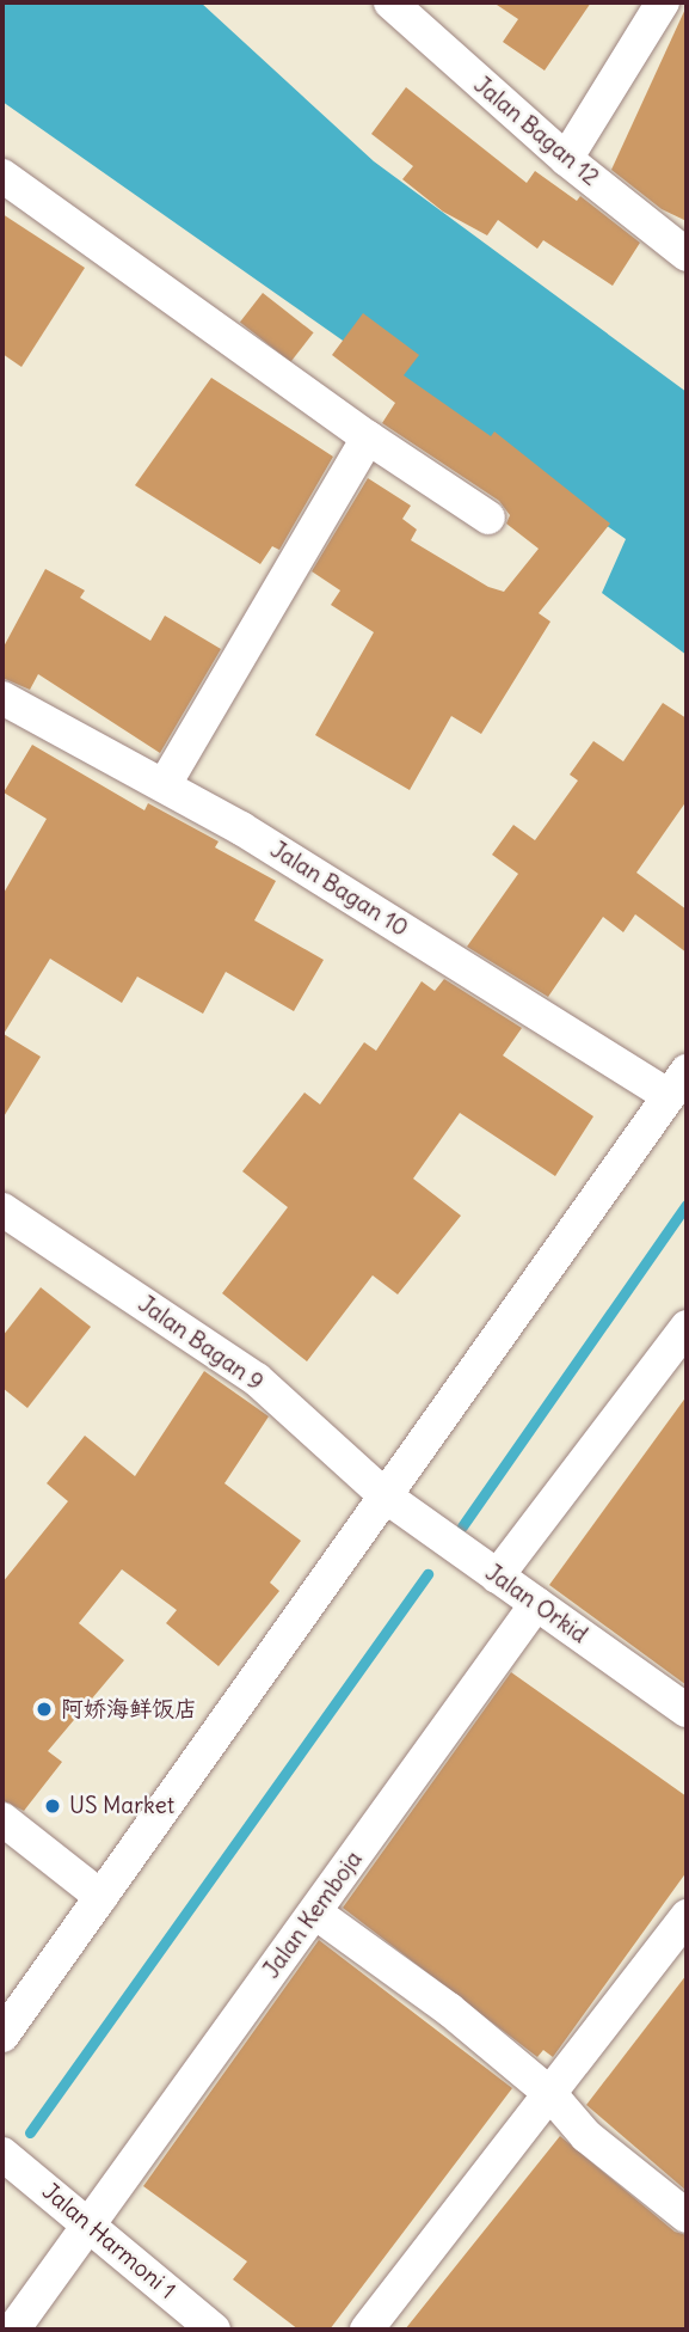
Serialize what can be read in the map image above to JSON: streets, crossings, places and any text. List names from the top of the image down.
{
  "streets": {
    "street": [
      "Jalan Bagan 12",
      "Jalan Bagan 10",
      "Jalan Bagan 9",
      "Jalan Orkid",
      "Jalan Kemboja",
      "Jalan Harmoni 1"
    ]
  },
  "crossings": [
    ["Jalan Bagan 9", "Jalan Orkid"],
    ["Jalan Orkid", "Jalan Kemboja"],
    ["Jalan Kemboja", "Jalan Harmoni 1"]
  ],
  "places": ["阿娇海鲜饭店", "US Market"]
}
